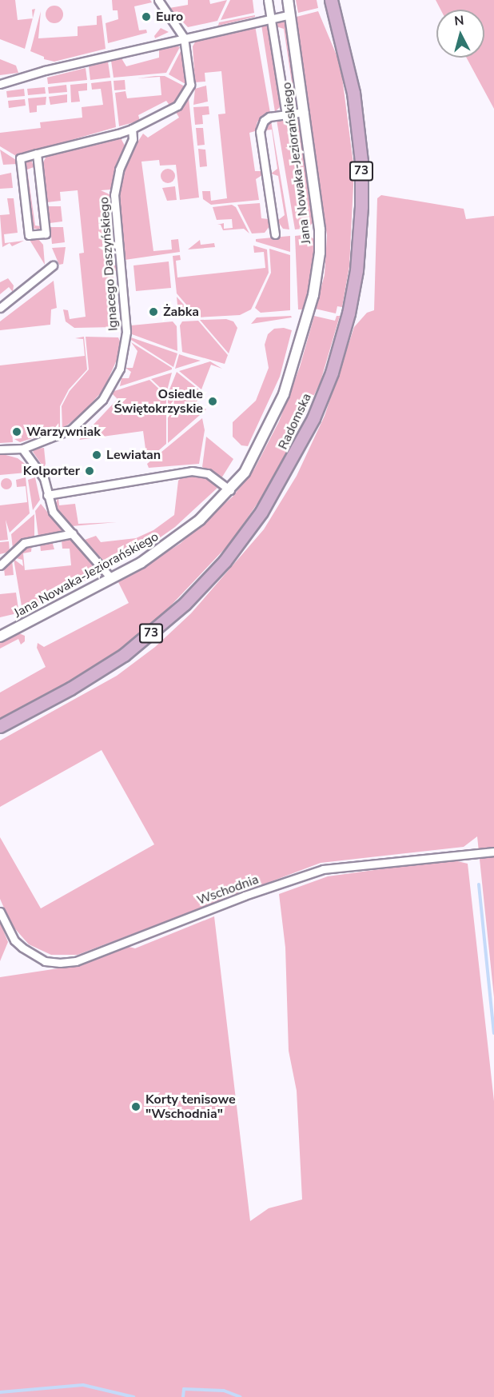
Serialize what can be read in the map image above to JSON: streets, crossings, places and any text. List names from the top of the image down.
{
  "streets": {
    "main road": ["73", "Radomska"],
    "street": ["Jana Nowaka-Jeziorańskiego", "Ignacego Daszyńskiego", "Wschodnia"]
  },
  "places": [
    "Euro",
    "Żabka",
    "Osiedle Świętokrzyskie",
    "Warzywniak",
    "Lewiatan",
    "Kolporter",
    "Korty tenisowe \"Wschodnia\""
  ],
  "north": "top"
}
